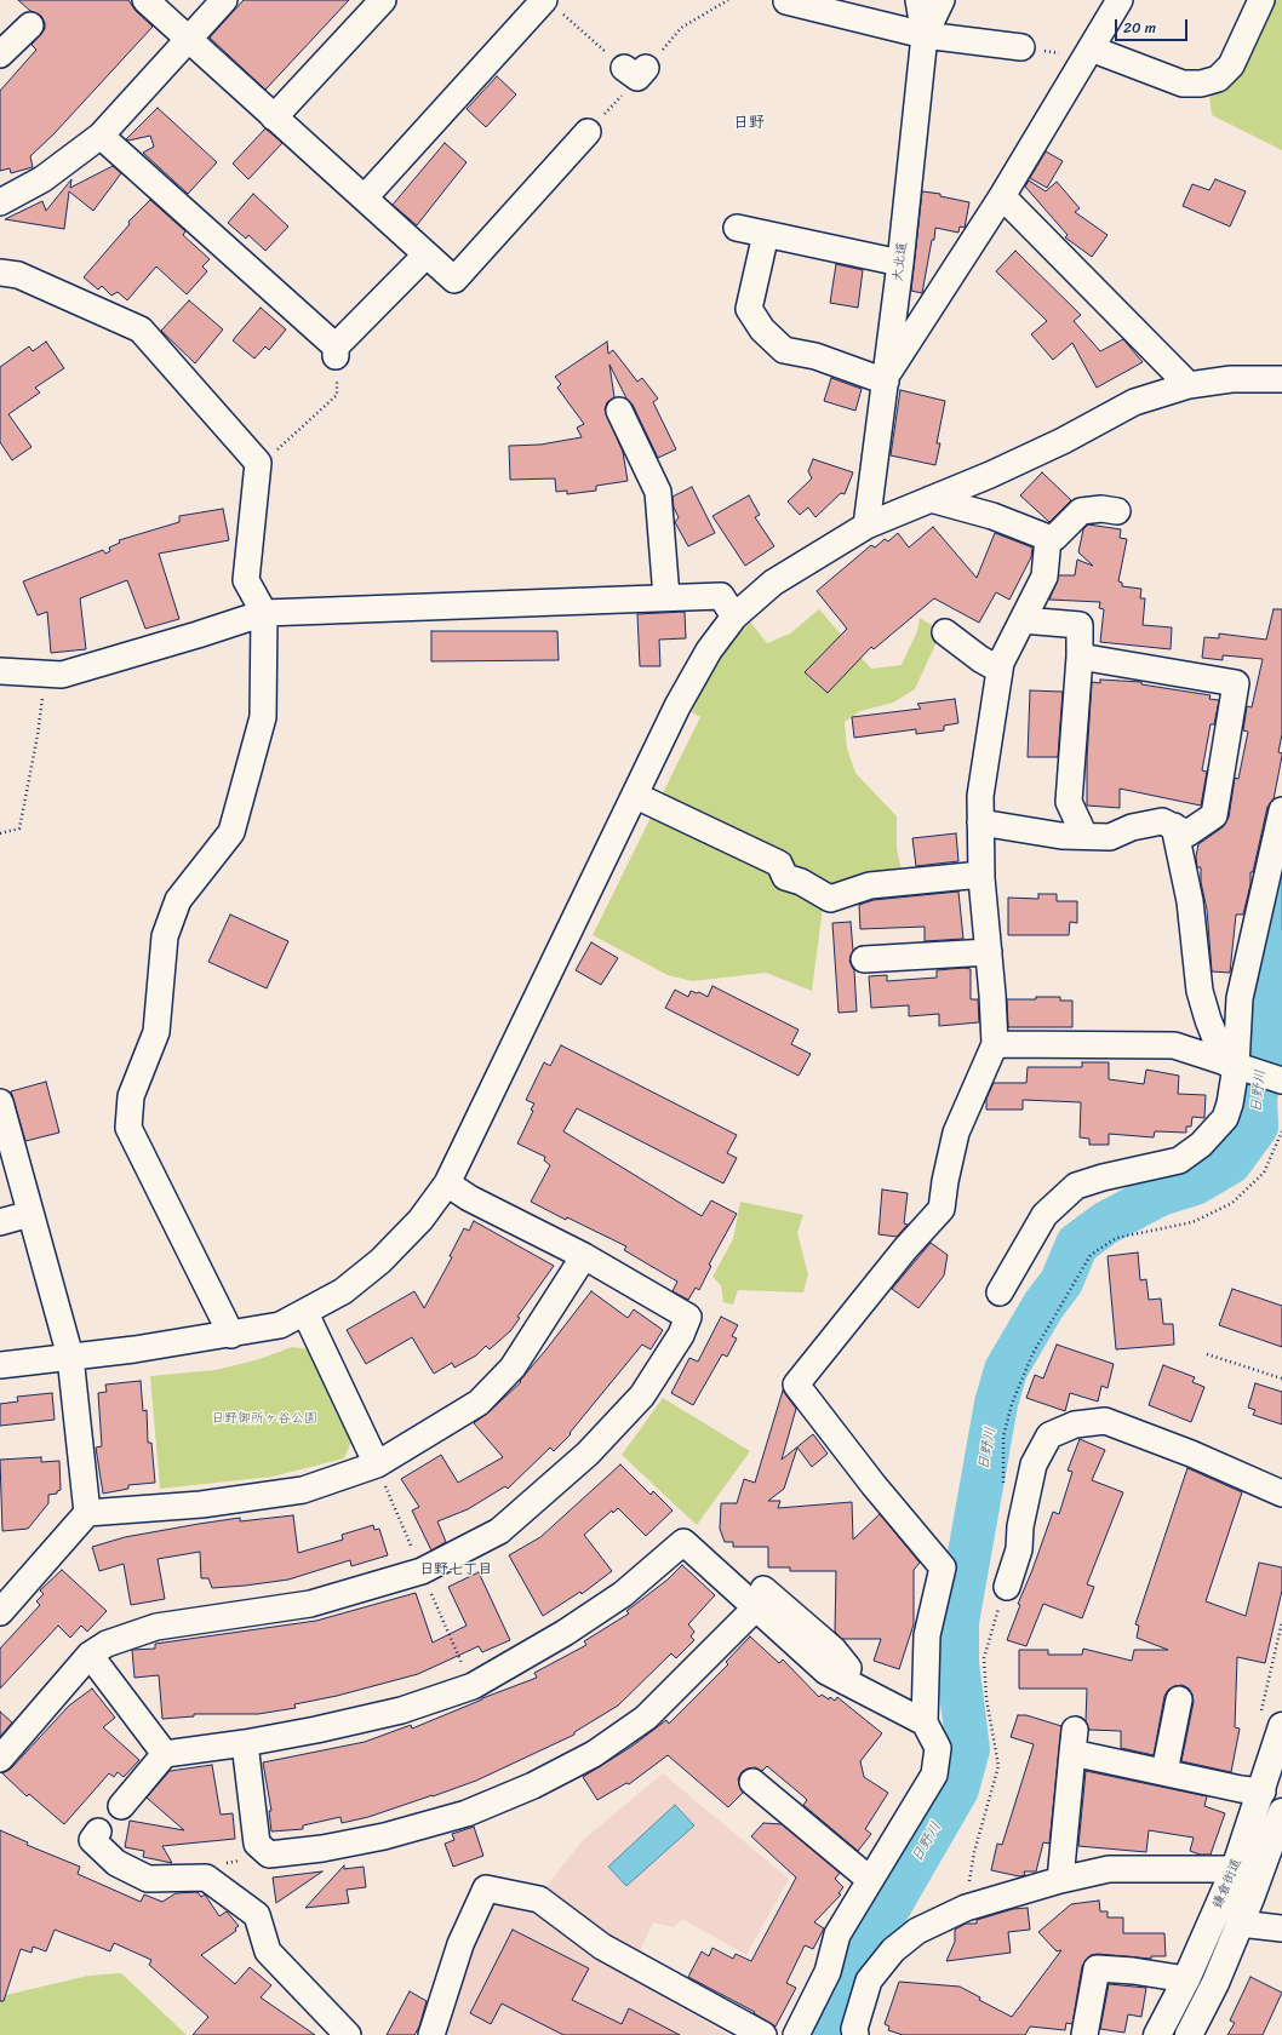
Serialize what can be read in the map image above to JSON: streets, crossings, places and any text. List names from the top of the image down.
{
  "streets": {
    "main road": ["鎌倉街道"],
    "street": ["大北道"]
  },
  "districts": ["日野", "日野七丁目"],
  "water": ["日野川"],
  "parks": ["日野御所ヶ谷公園"],
  "scale_bar": "20 m"
}
